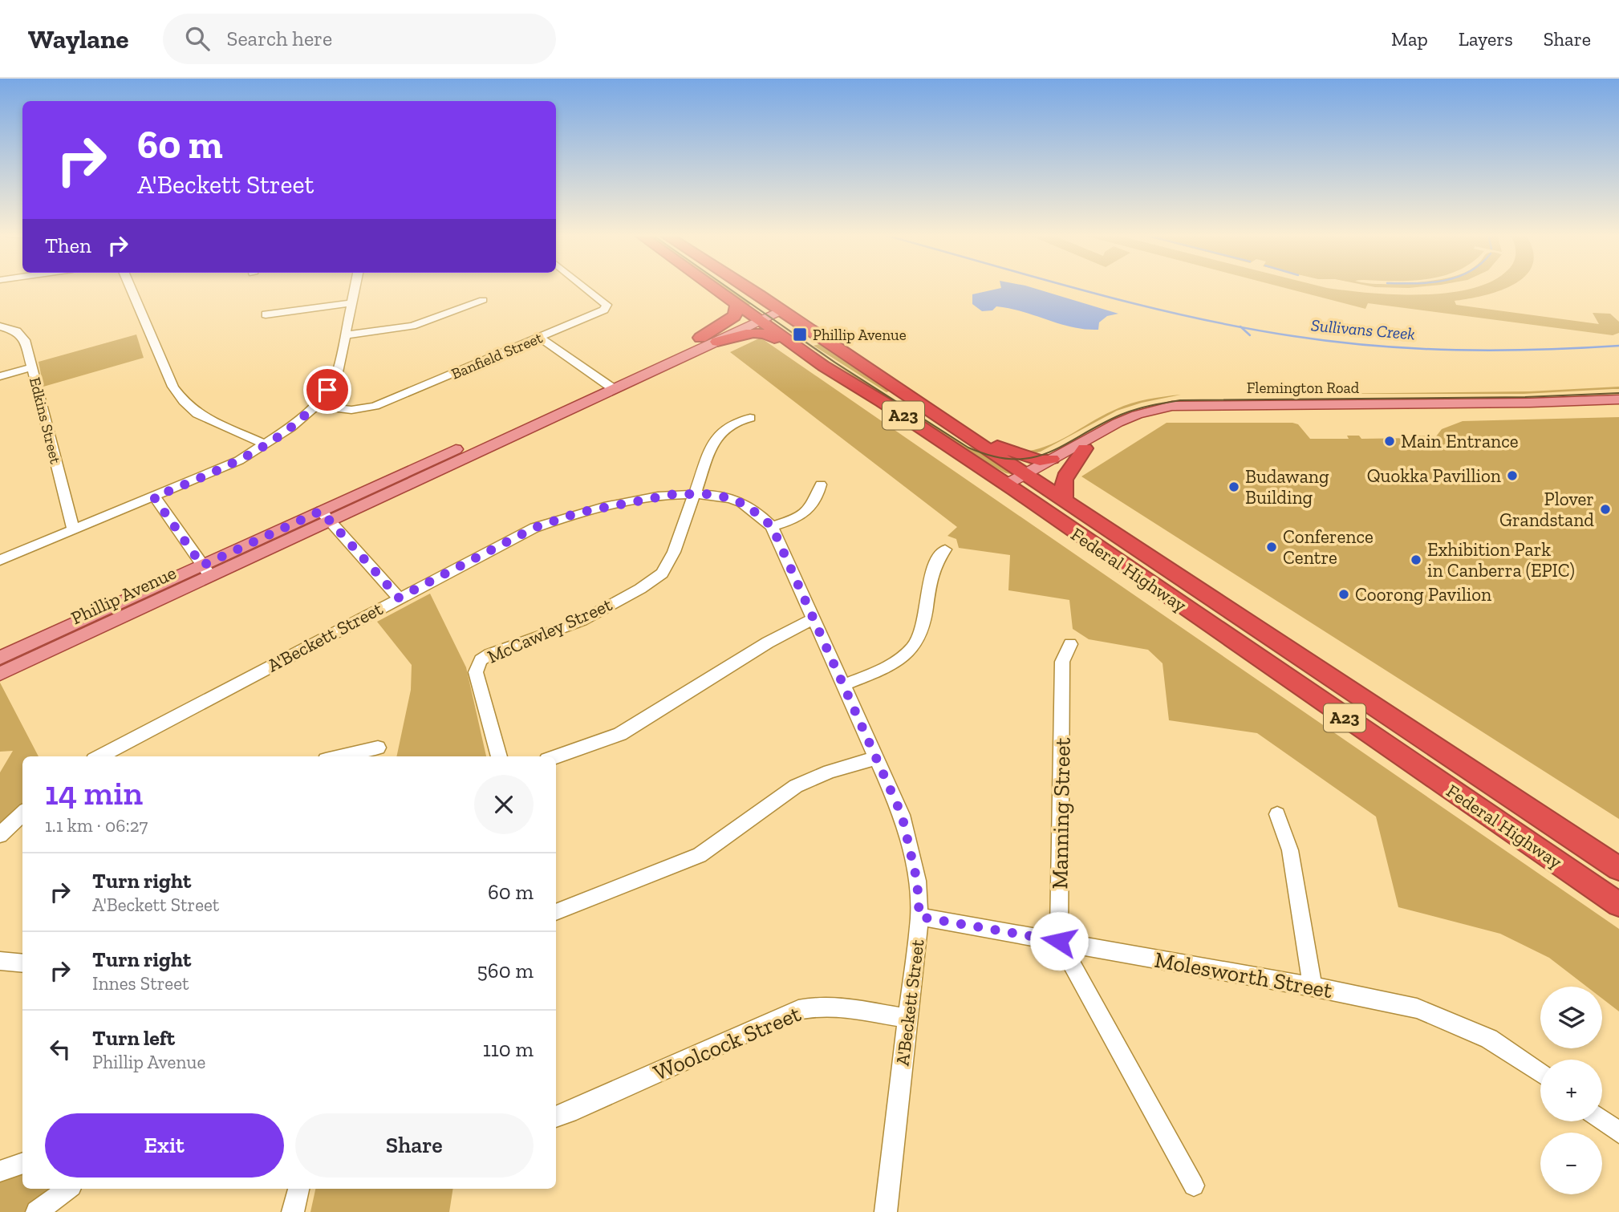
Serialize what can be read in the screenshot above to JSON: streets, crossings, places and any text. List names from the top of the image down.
{
  "streets": {
    "highway": ["A23", "Federal Highway"],
    "main road": ["Flemington Road", "Phillip Avenue"],
    "street": [
      "Banfield Street",
      "Edkins Street",
      "McCawley Street",
      "A'Beckett Street",
      "Manning Street",
      "Molesworth Street",
      "Woolcock Street"
    ]
  },
  "crossings": [
    ["Flemington Road", "Federal Highway"],
    ["Federal Highway", "Phillip Avenue"],
    ["McCawley Street", "A'Beckett Street"],
    ["A'Beckett Street", "Molesworth Street"],
    ["A'Beckett Street", "Woolcock Street"],
    ["Manning Street", "Molesworth Street"]
  ],
  "water": ["Sullivans Creek"],
  "places": {
    "transit": ["Phillip Avenue"],
    "other": [
      "Main Entrance",
      "Quokka Pavillion",
      "Budawang Building",
      "Plover Grandstand",
      "Conference Centre",
      "Exhibition Park in Canberra (EPIC)",
      "Coorong Pavilion"
    ]
  },
  "page": {
    "header": "Waylane",
    "search": "Search here",
    "nav": ["Map", "Layers", "Share"],
    "turn": ["60 m", "A'Beckett Street"],
    "then": "Then",
    "heading": ["14 min", "1.1 km · 06:27"],
    "list": [
      {
        "name": "Turn right",
        "note": "A'Beckett Street",
        "value": "60 m"
      },
      {
        "name": "Turn right",
        "note": "Innes Street",
        "value": "560 m"
      },
      {
        "name": "Turn left",
        "note": "Phillip Avenue",
        "value": "110 m"
      }
    ],
    "map_buttons": ["+", "−"],
    "buttons": ["Exit", "Share"]
  }
}
